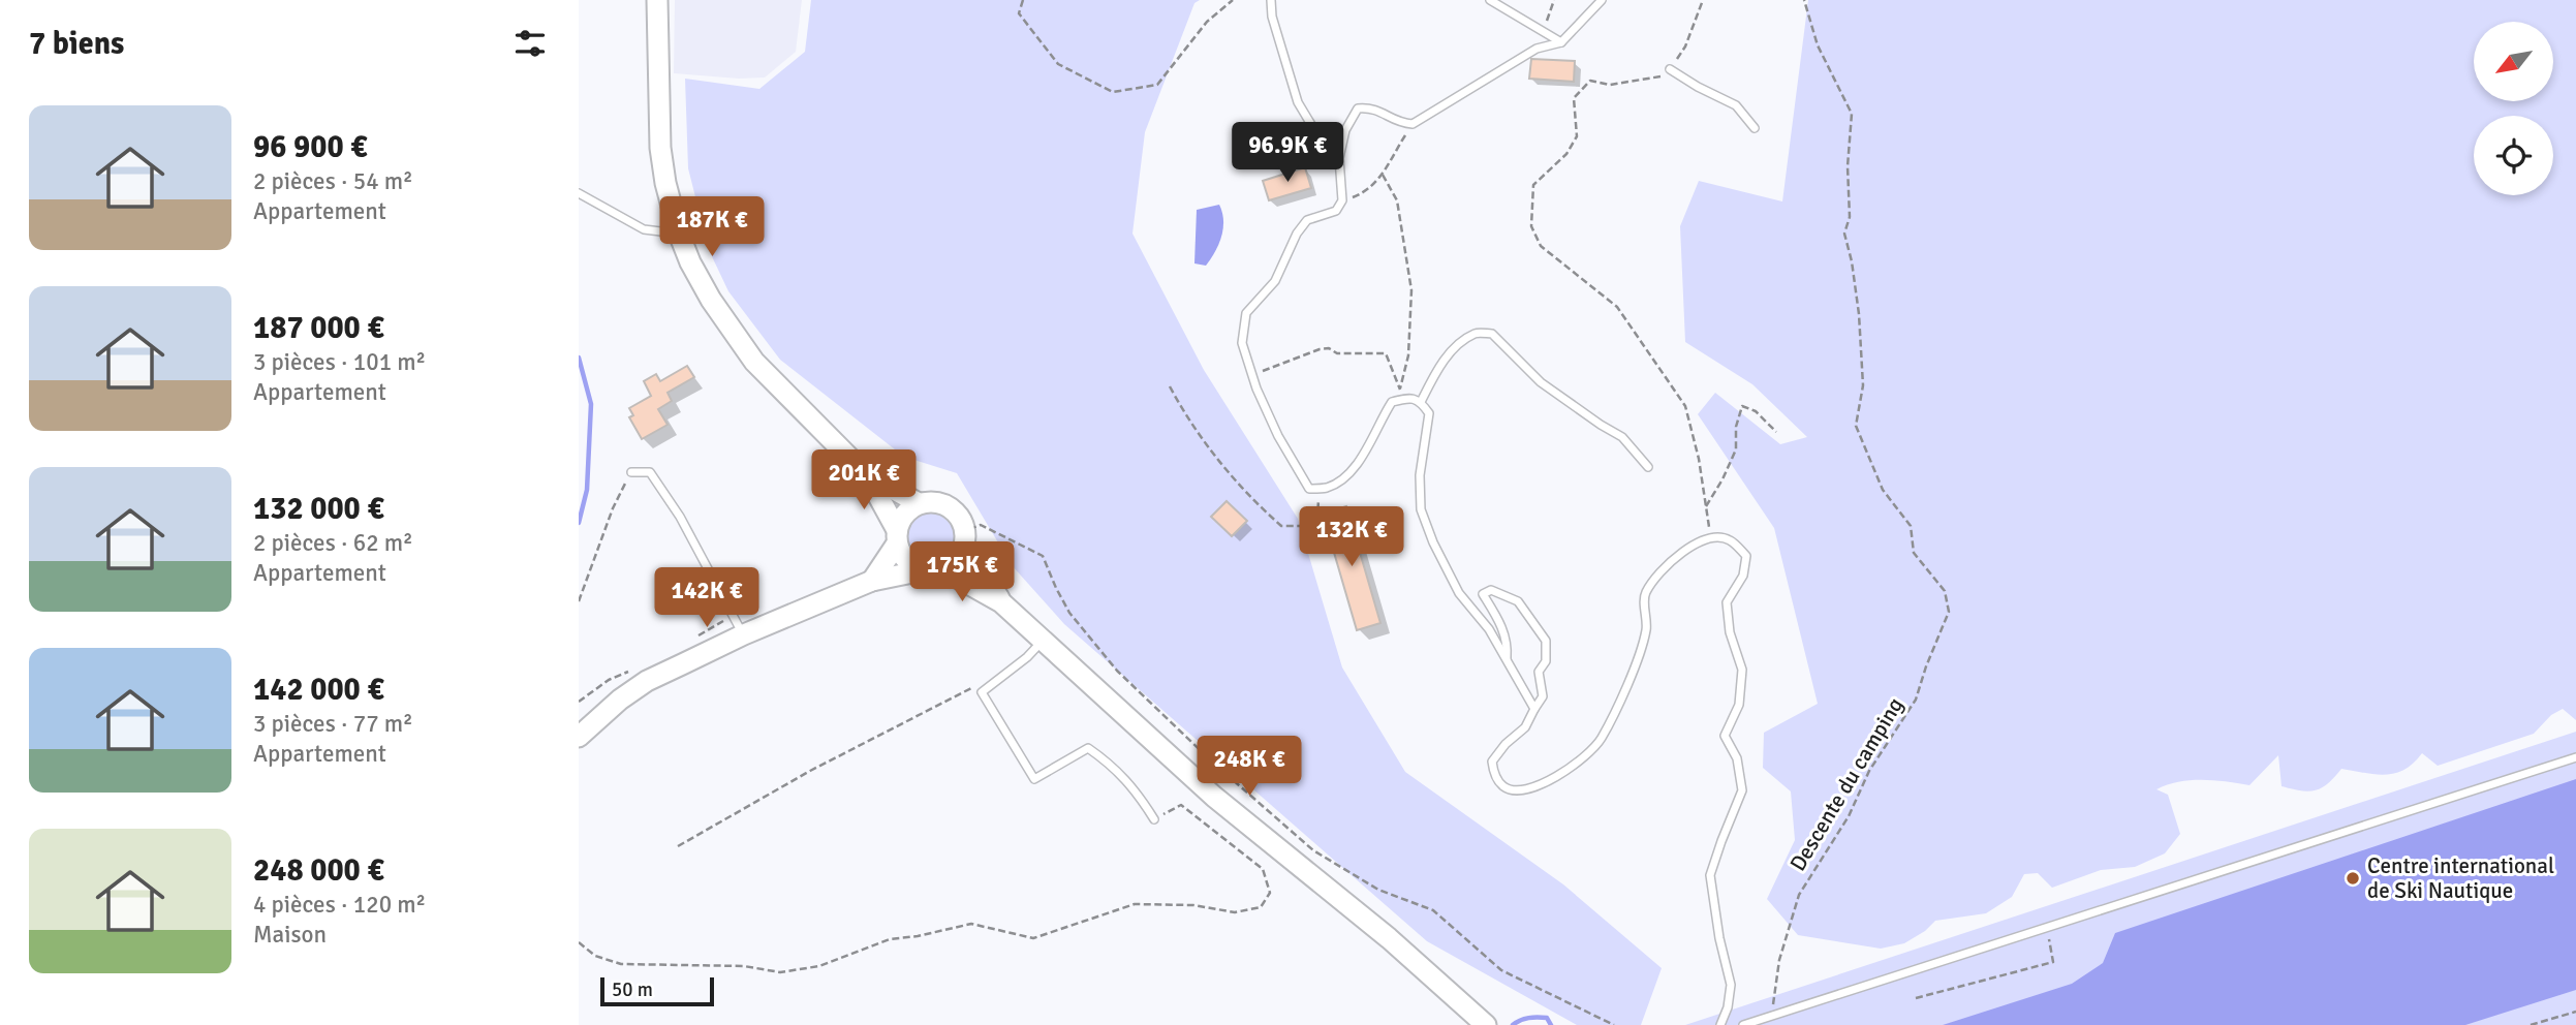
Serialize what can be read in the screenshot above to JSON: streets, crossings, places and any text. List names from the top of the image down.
{
  "streets": {
    "path": ["Descente du camping"]
  },
  "places": ["Centre international de Ski Nautique"],
  "scale_bar": "50 m",
  "north": "bottom left",
  "page": {
    "heading": "7 biens",
    "list": [
      {
        "name": "96 900 €",
        "note": "2 pièces · 54 m² · Appartement"
      },
      {
        "name": "187 000 €",
        "note": "3 pièces · 101 m² · Appartement"
      },
      {
        "name": "132 000 €",
        "note": "2 pièces · 62 m² · Appartement"
      },
      {
        "name": "142 000 €",
        "note": "3 pièces · 77 m² · Appartement"
      },
      {
        "name": "248 000 €",
        "note": "4 pièces · 120 m² · Maison"
      }
    ],
    "price": [
      "96.9K €",
      "187K €",
      "201K €",
      "132K €",
      "175K €",
      "142K €",
      "248K €"
    ],
    "scale": "50 m"
  }
}
